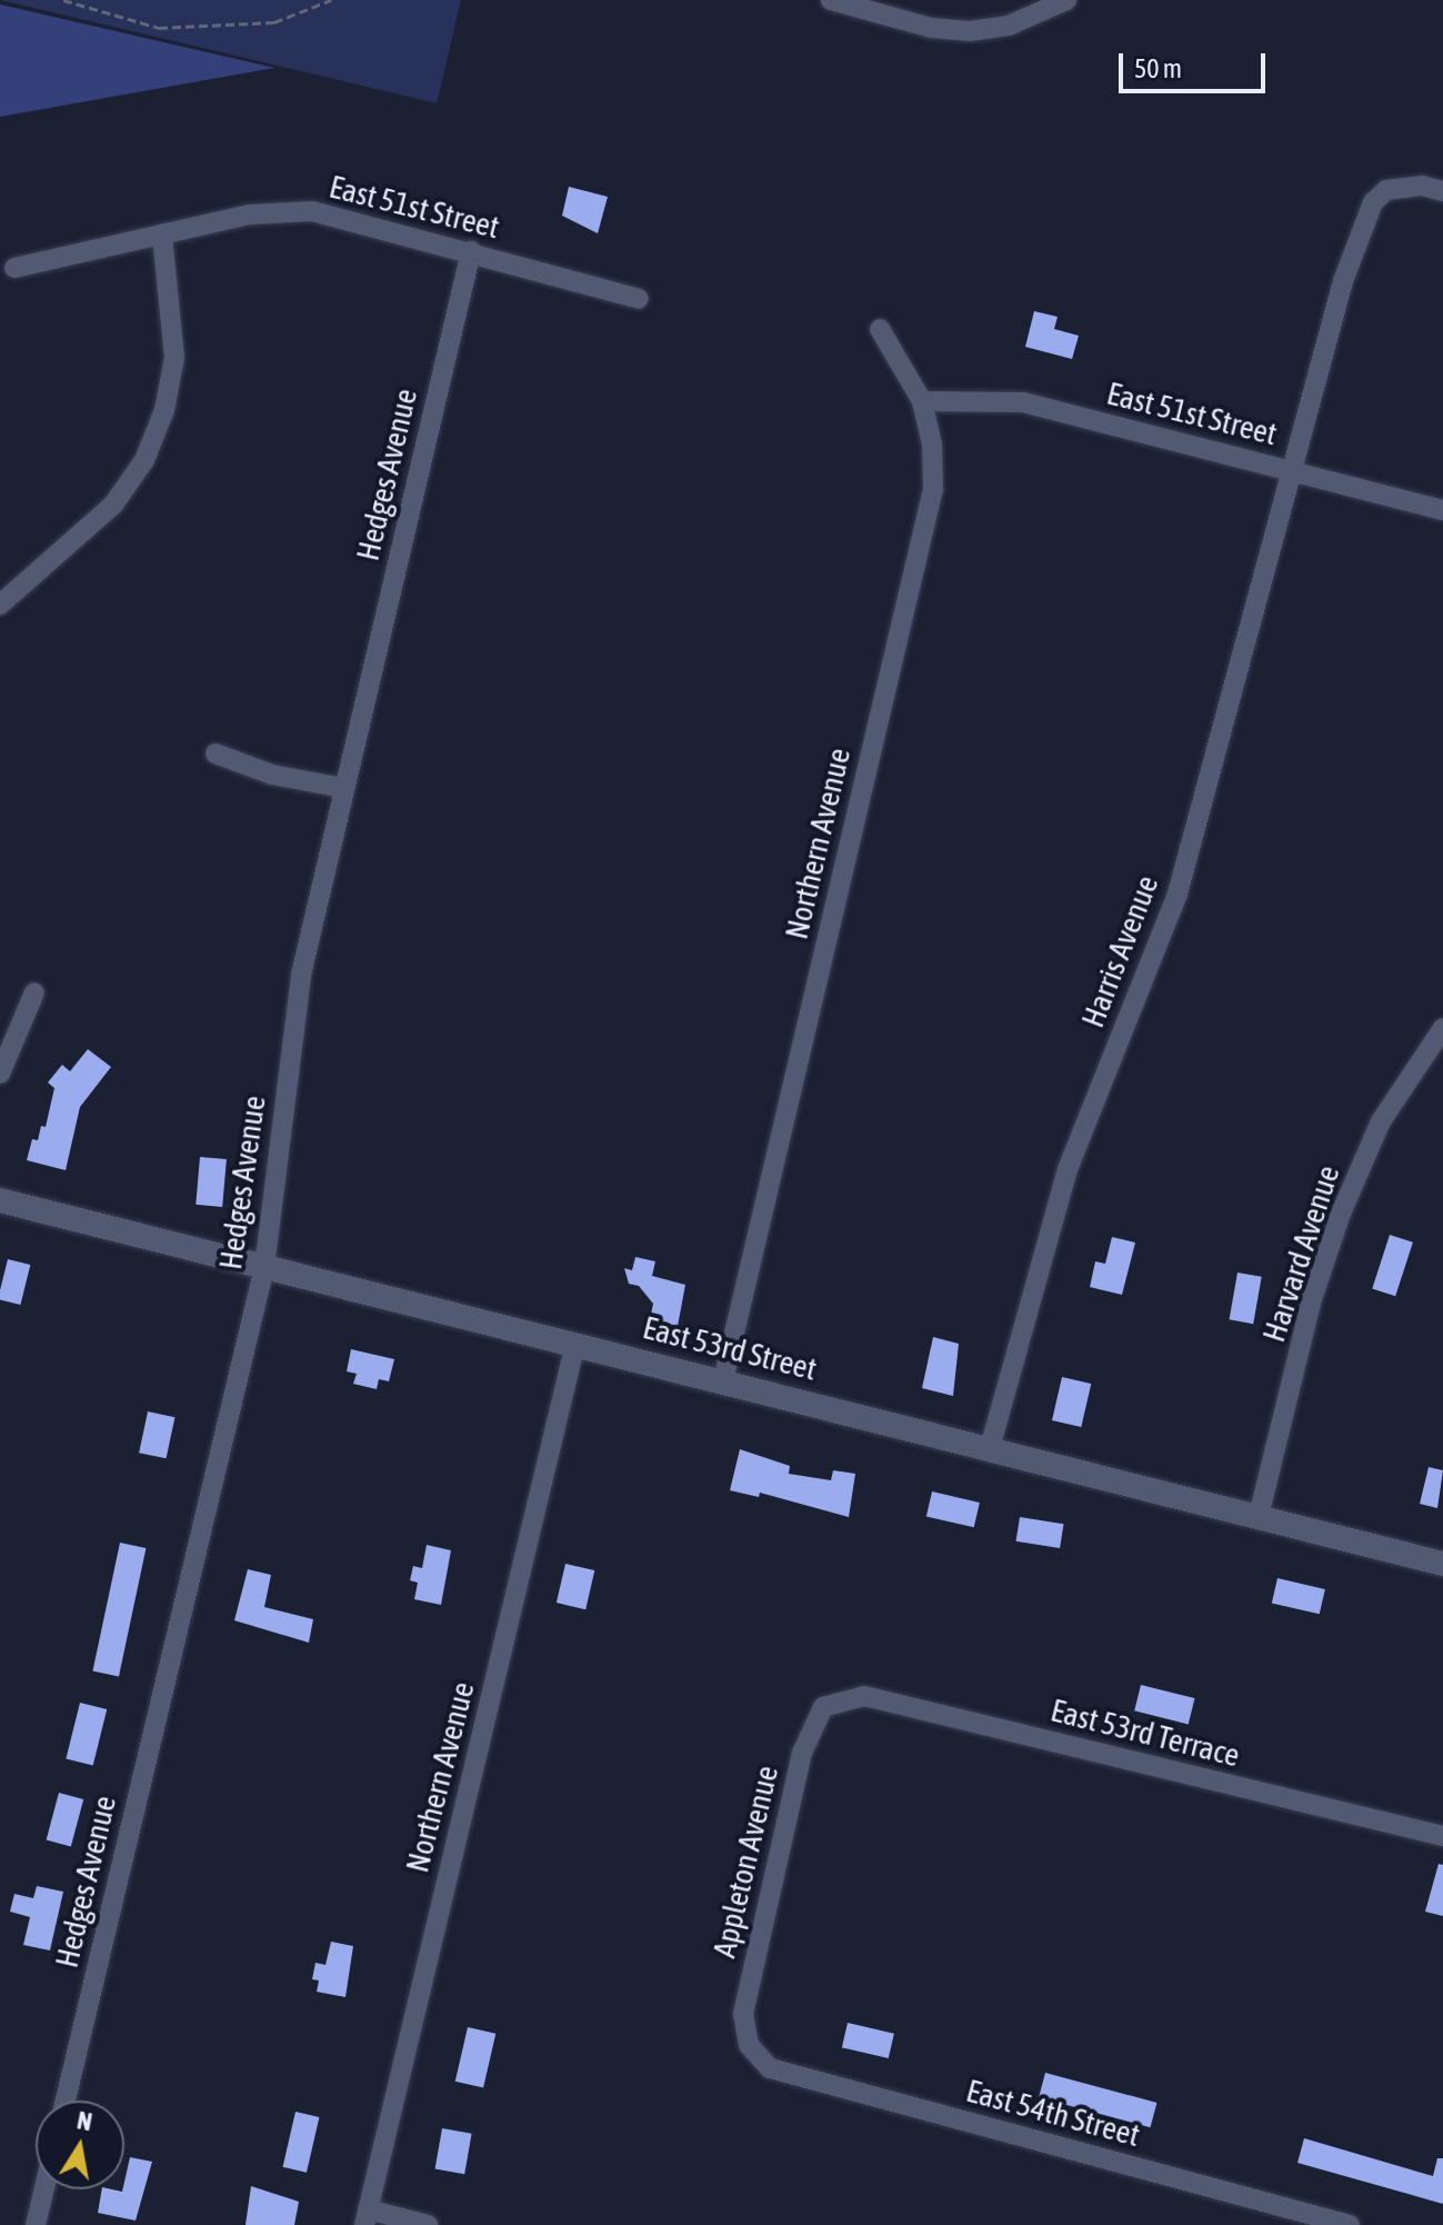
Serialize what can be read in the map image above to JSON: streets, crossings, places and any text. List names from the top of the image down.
{
  "streets": {
    "street": [
      "East 51st Street",
      "Hedges Avenue",
      "Northern Avenue",
      "Harris Avenue",
      "Harvard Avenue",
      "East 53rd Street",
      "East 53rd Terrace",
      "Appleton Avenue",
      "East 54th Street"
    ]
  },
  "crossings": [
    ["East 51st Street", "Hedges Avenue"],
    ["East 51st Street", "Northern Avenue"],
    ["East 51st Street", "Harris Avenue"],
    ["Hedges Avenue", "East 53rd Street"],
    ["Northern Avenue", "East 53rd Street"],
    ["Harris Avenue", "East 53rd Street"],
    ["Harvard Avenue", "East 53rd Street"],
    ["East 53rd Terrace", "Appleton Avenue"],
    ["Appleton Avenue", "East 54th Street"]
  ],
  "scale_bar": "50 m",
  "north": "top"
}
